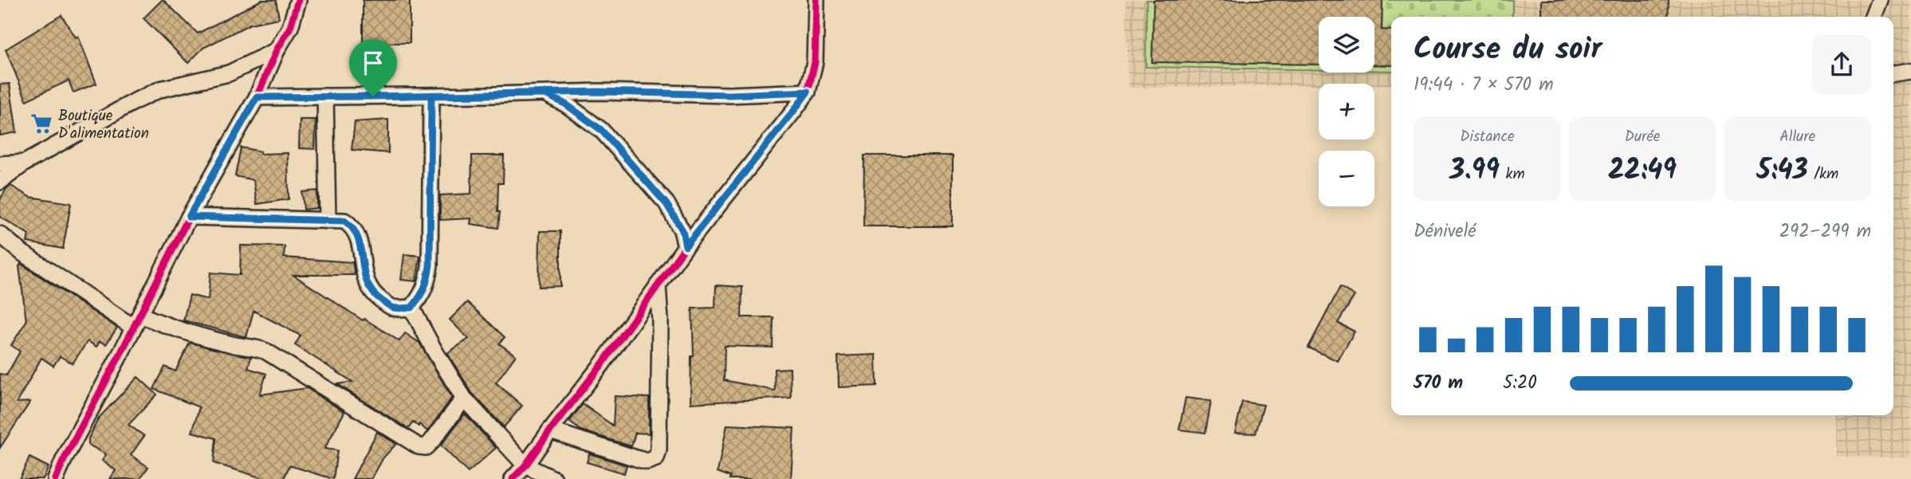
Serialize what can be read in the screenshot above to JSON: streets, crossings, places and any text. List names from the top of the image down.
{
  "places": {
    "supermarket": ["Boutique D'alimentation"]
  },
  "page": {
    "map_buttons": ["+", "−"],
    "heading": ["Course du soir", "19:44 · 7 × 570 m"],
    "stats": [
      ["Distance", "3.99 km"],
      ["Durée", "22:49"],
      ["Allure", "5:43 /km"]
    ],
    "chart": ["Dénivelé", "292–299 m"],
    "list": [
      {
        "name": "570 m",
        "note": "5:20"
      }
    ]
  }
}
